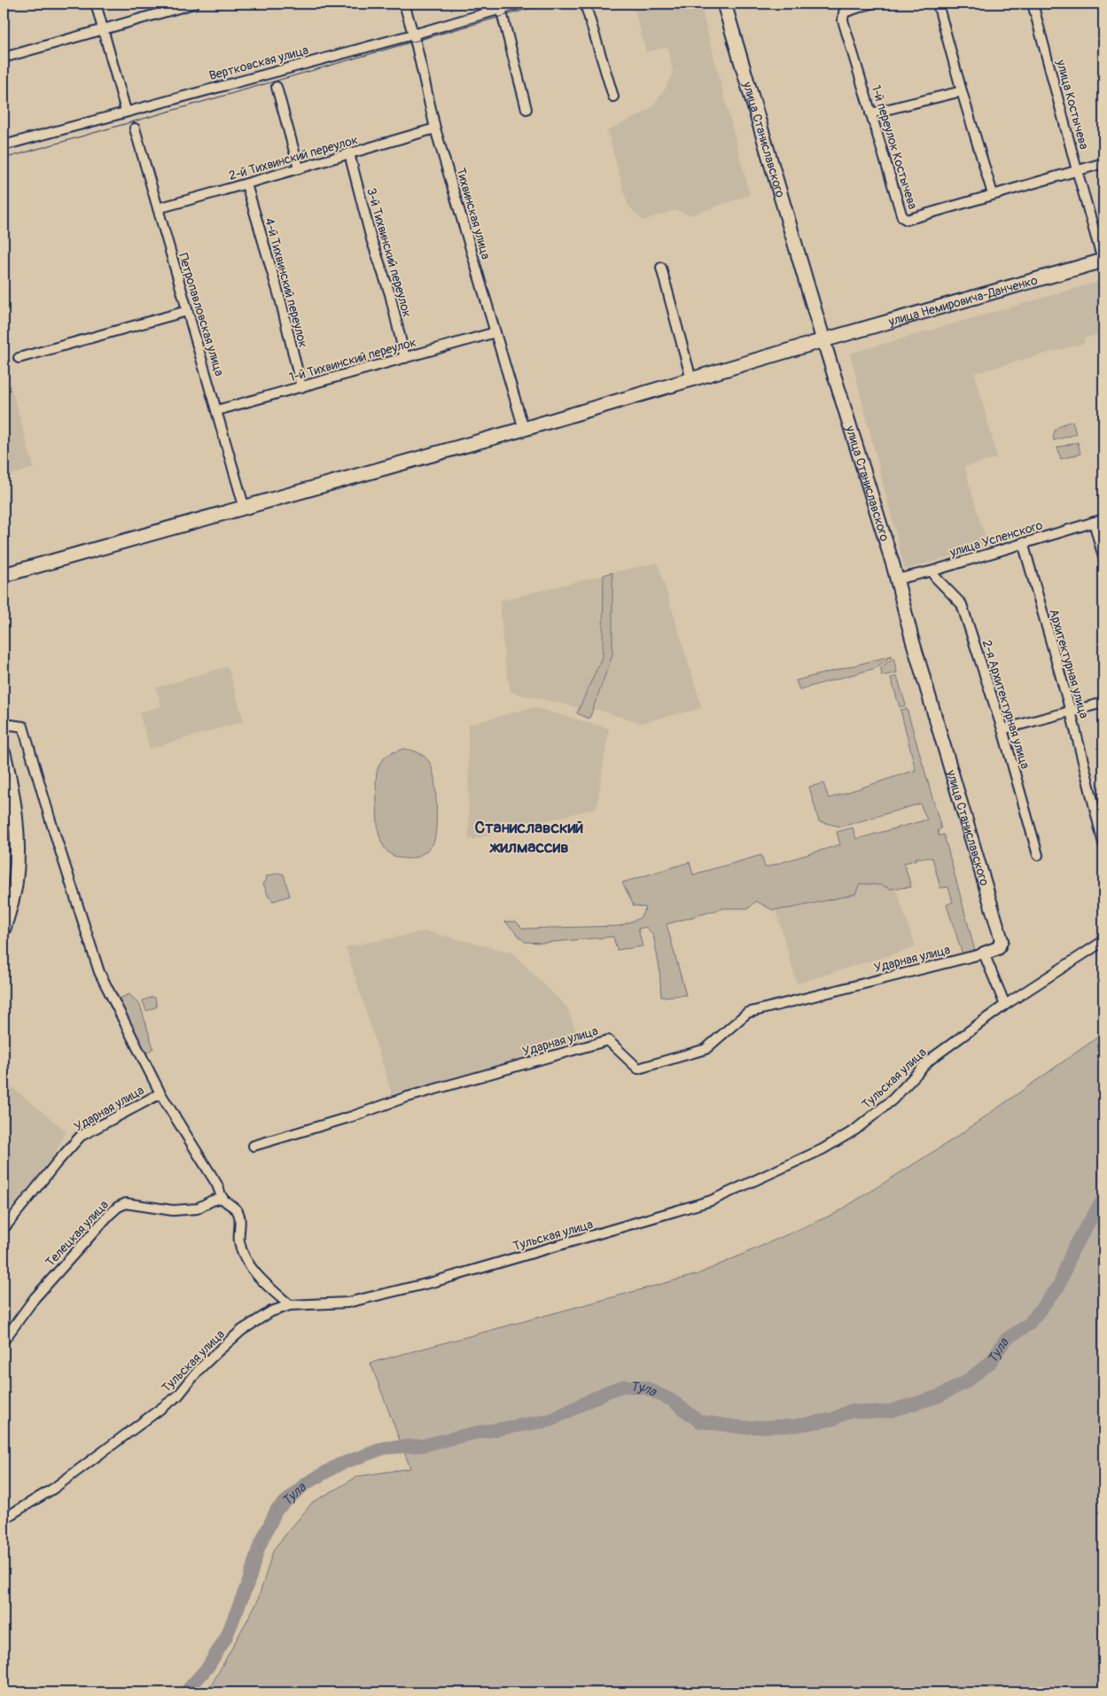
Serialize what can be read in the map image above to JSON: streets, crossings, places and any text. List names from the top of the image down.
{
  "streets": {
    "main road": ["улица Станиславского", "улица Немировича-Данченко"],
    "street": [
      "Вертковская улица",
      "улица Костычева",
      "1-й переулок Костычева",
      "2-й Тихвинский переулок",
      "Тихвинская улица",
      "3-й Тихвинский переулок",
      "4-й Тихвинский переулок",
      "Петропавловская улица",
      "1-й Тихвинский переулок",
      "улица Успенского",
      "Архитектурная улица",
      "2-я Архитектурная улица",
      "Ударная улица",
      "Тульская улица",
      "Телецкая улица"
    ]
  },
  "crossings": [
    ["Вертковская улица", "Тихвинская улица"],
    ["улица Костычева", "1-й переулок Костычева"],
    ["улица Костычева", "улица Немировича-Данченко"],
    ["улица Станиславского", "улица Немировича-Данченко"],
    ["улица Станиславского", "улица Успенского"],
    ["улица Станиславского", "Ударная улица"],
    ["2-й Тихвинский переулок", "Тихвинская улица"],
    ["2-й Тихвинский переулок", "3-й Тихвинский переулок"],
    ["2-й Тихвинский переулок", "4-й Тихвинский переулок"],
    ["2-й Тихвинский переулок", "Петропавловская улица"],
    ["Тихвинская улица", "улица Немировича-Данченко"],
    ["Тихвинская улица", "1-й Тихвинский переулок"],
    ["3-й Тихвинский переулок", "1-й Тихвинский переулок"],
    ["4-й Тихвинский переулок", "1-й Тихвинский переулок"],
    ["улица Немировича-Данченко", "Петропавловская улица"],
    ["Петропавловская улица", "1-й Тихвинский переулок"],
    ["улица Успенского", "Архитектурная улица"],
    ["улица Успенского", "2-я Архитектурная улица"]
  ],
  "districts": ["Станиславский жилмассив"],
  "water": ["Тула"]
}
